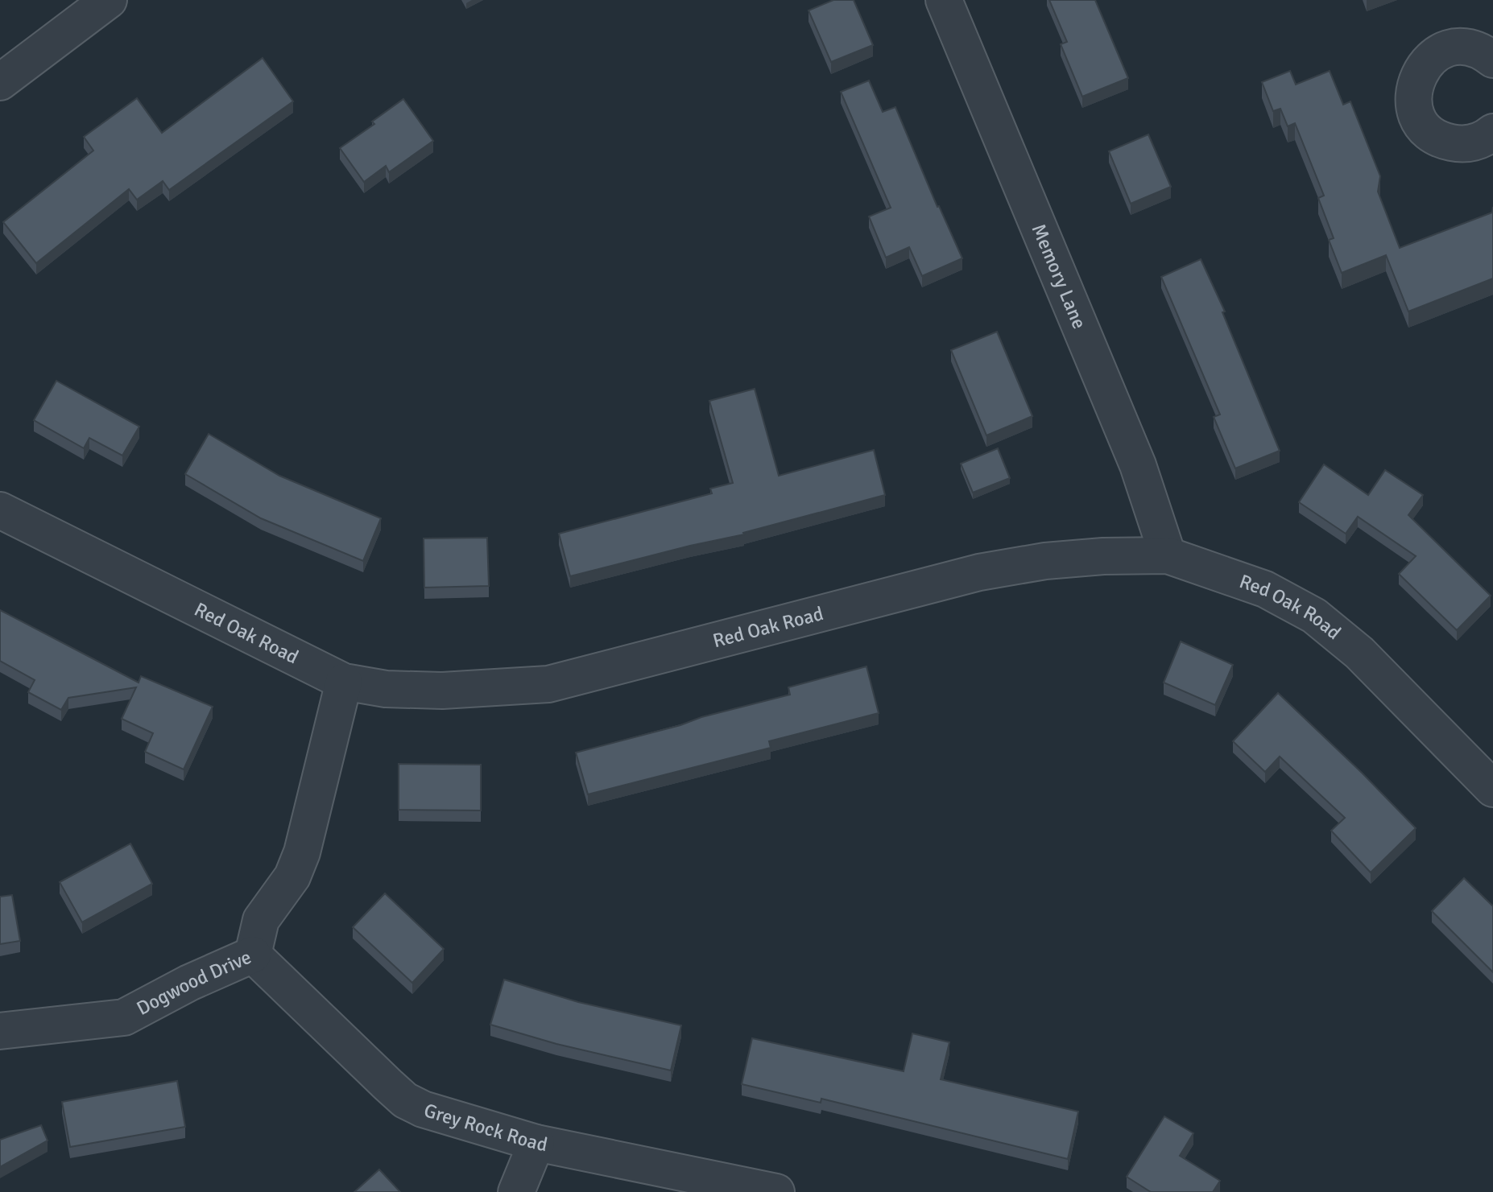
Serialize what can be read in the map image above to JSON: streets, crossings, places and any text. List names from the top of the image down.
{
  "streets": {
    "street": [
      "Memory Lane",
      "Red Oak Road",
      "Dogwood Drive",
      "Grey Rock Road"
    ]
  },
  "crossings": [
    ["Memory Lane", "Red Oak Road"],
    ["Red Oak Road", "Dogwood Drive"],
    ["Dogwood Drive", "Grey Rock Road"]
  ]
}
